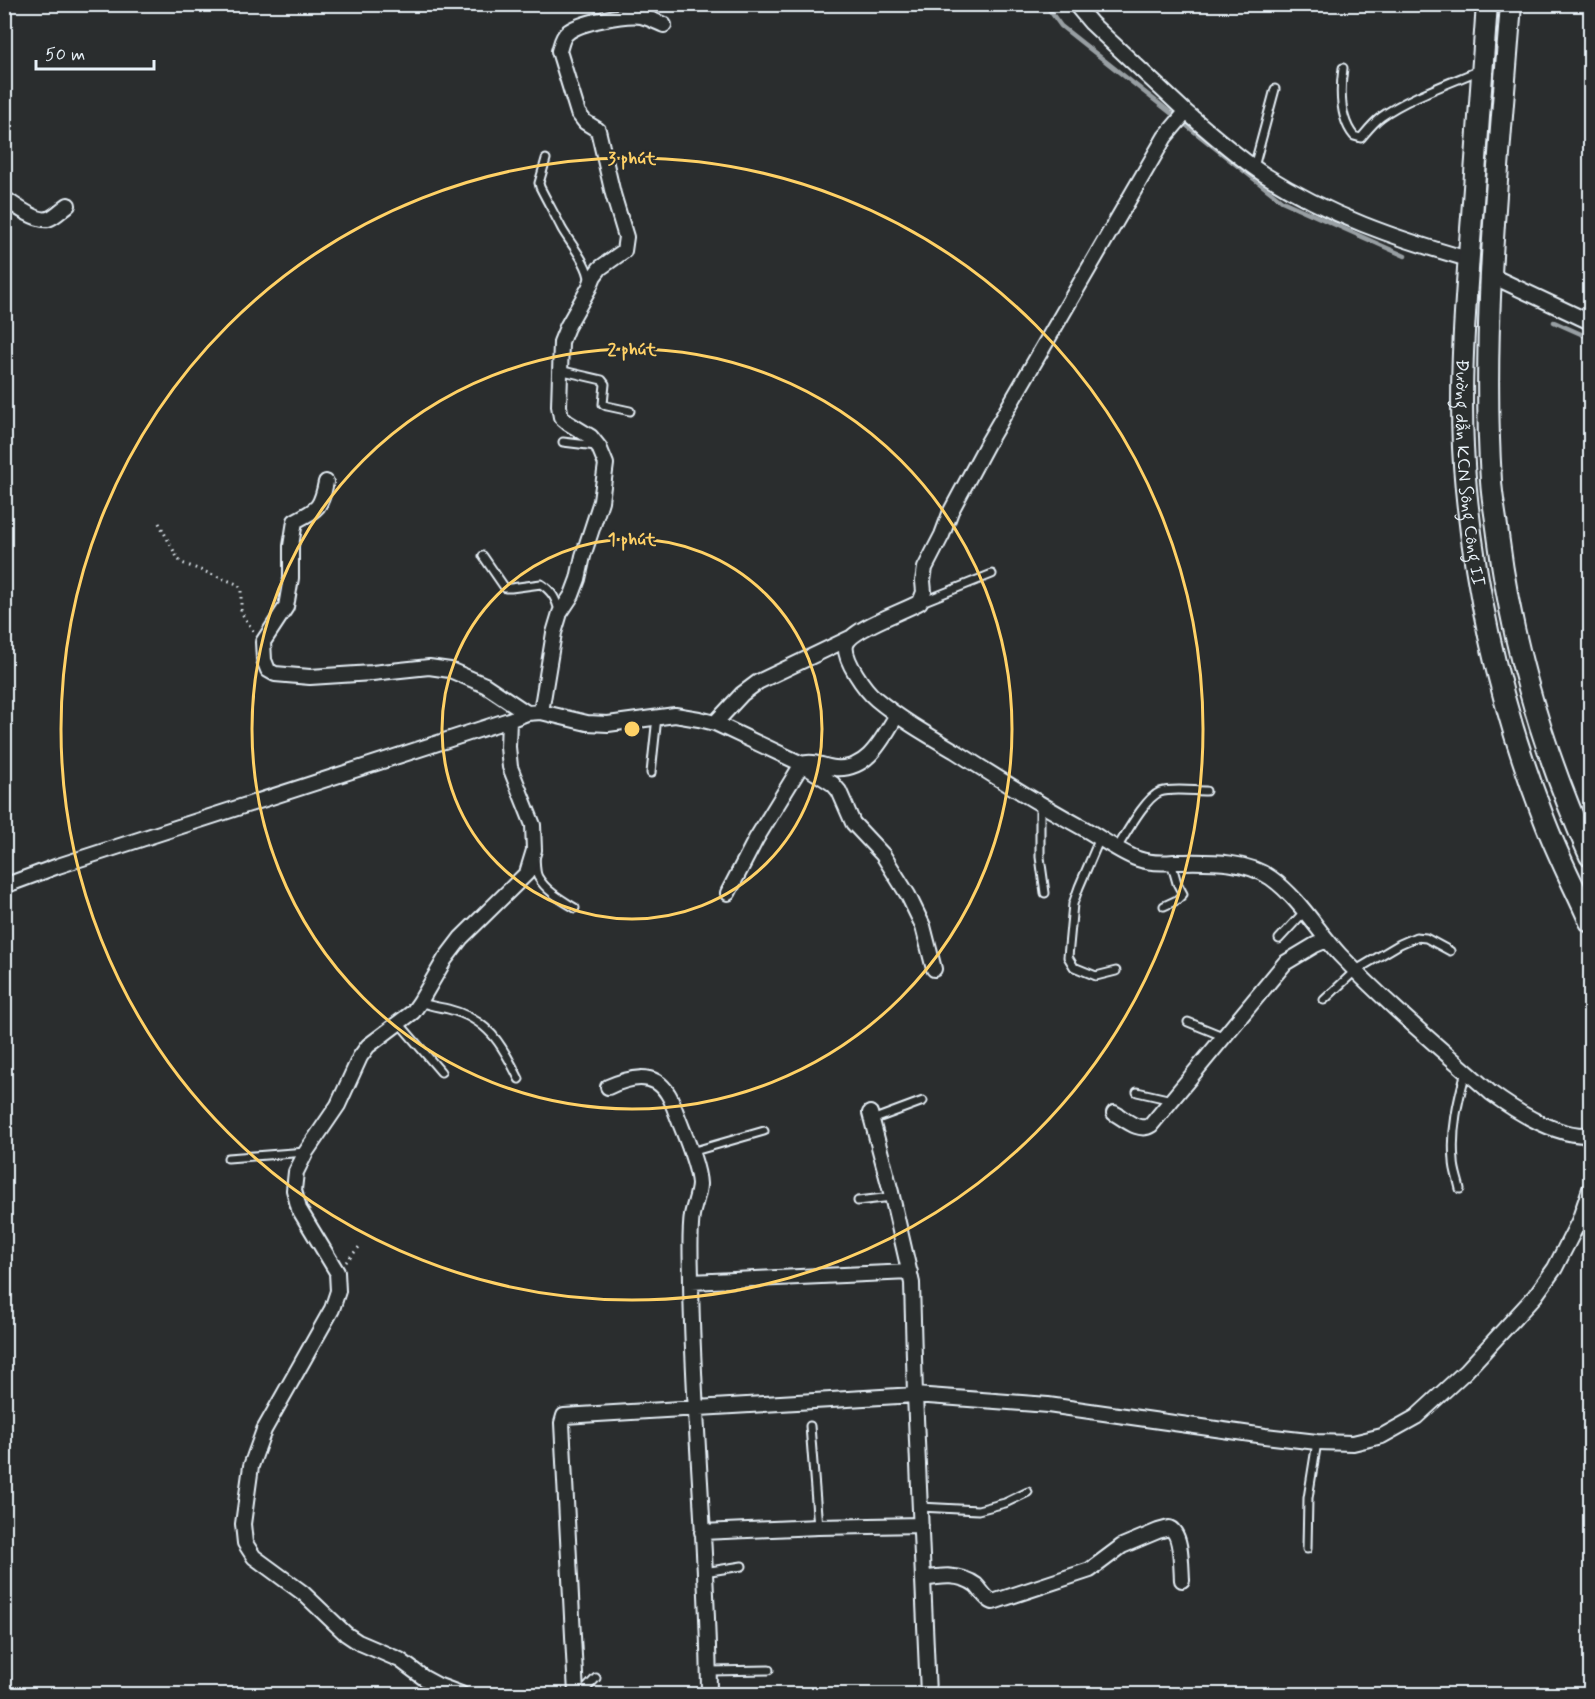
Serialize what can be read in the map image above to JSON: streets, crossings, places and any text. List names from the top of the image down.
{
  "streets": {
    "street": ["Đường dẫn KCN Sông Công II"]
  },
  "scale_bar": "50 m",
  "rings": ["3 phút", "2 phút", "1 phút"]
}
